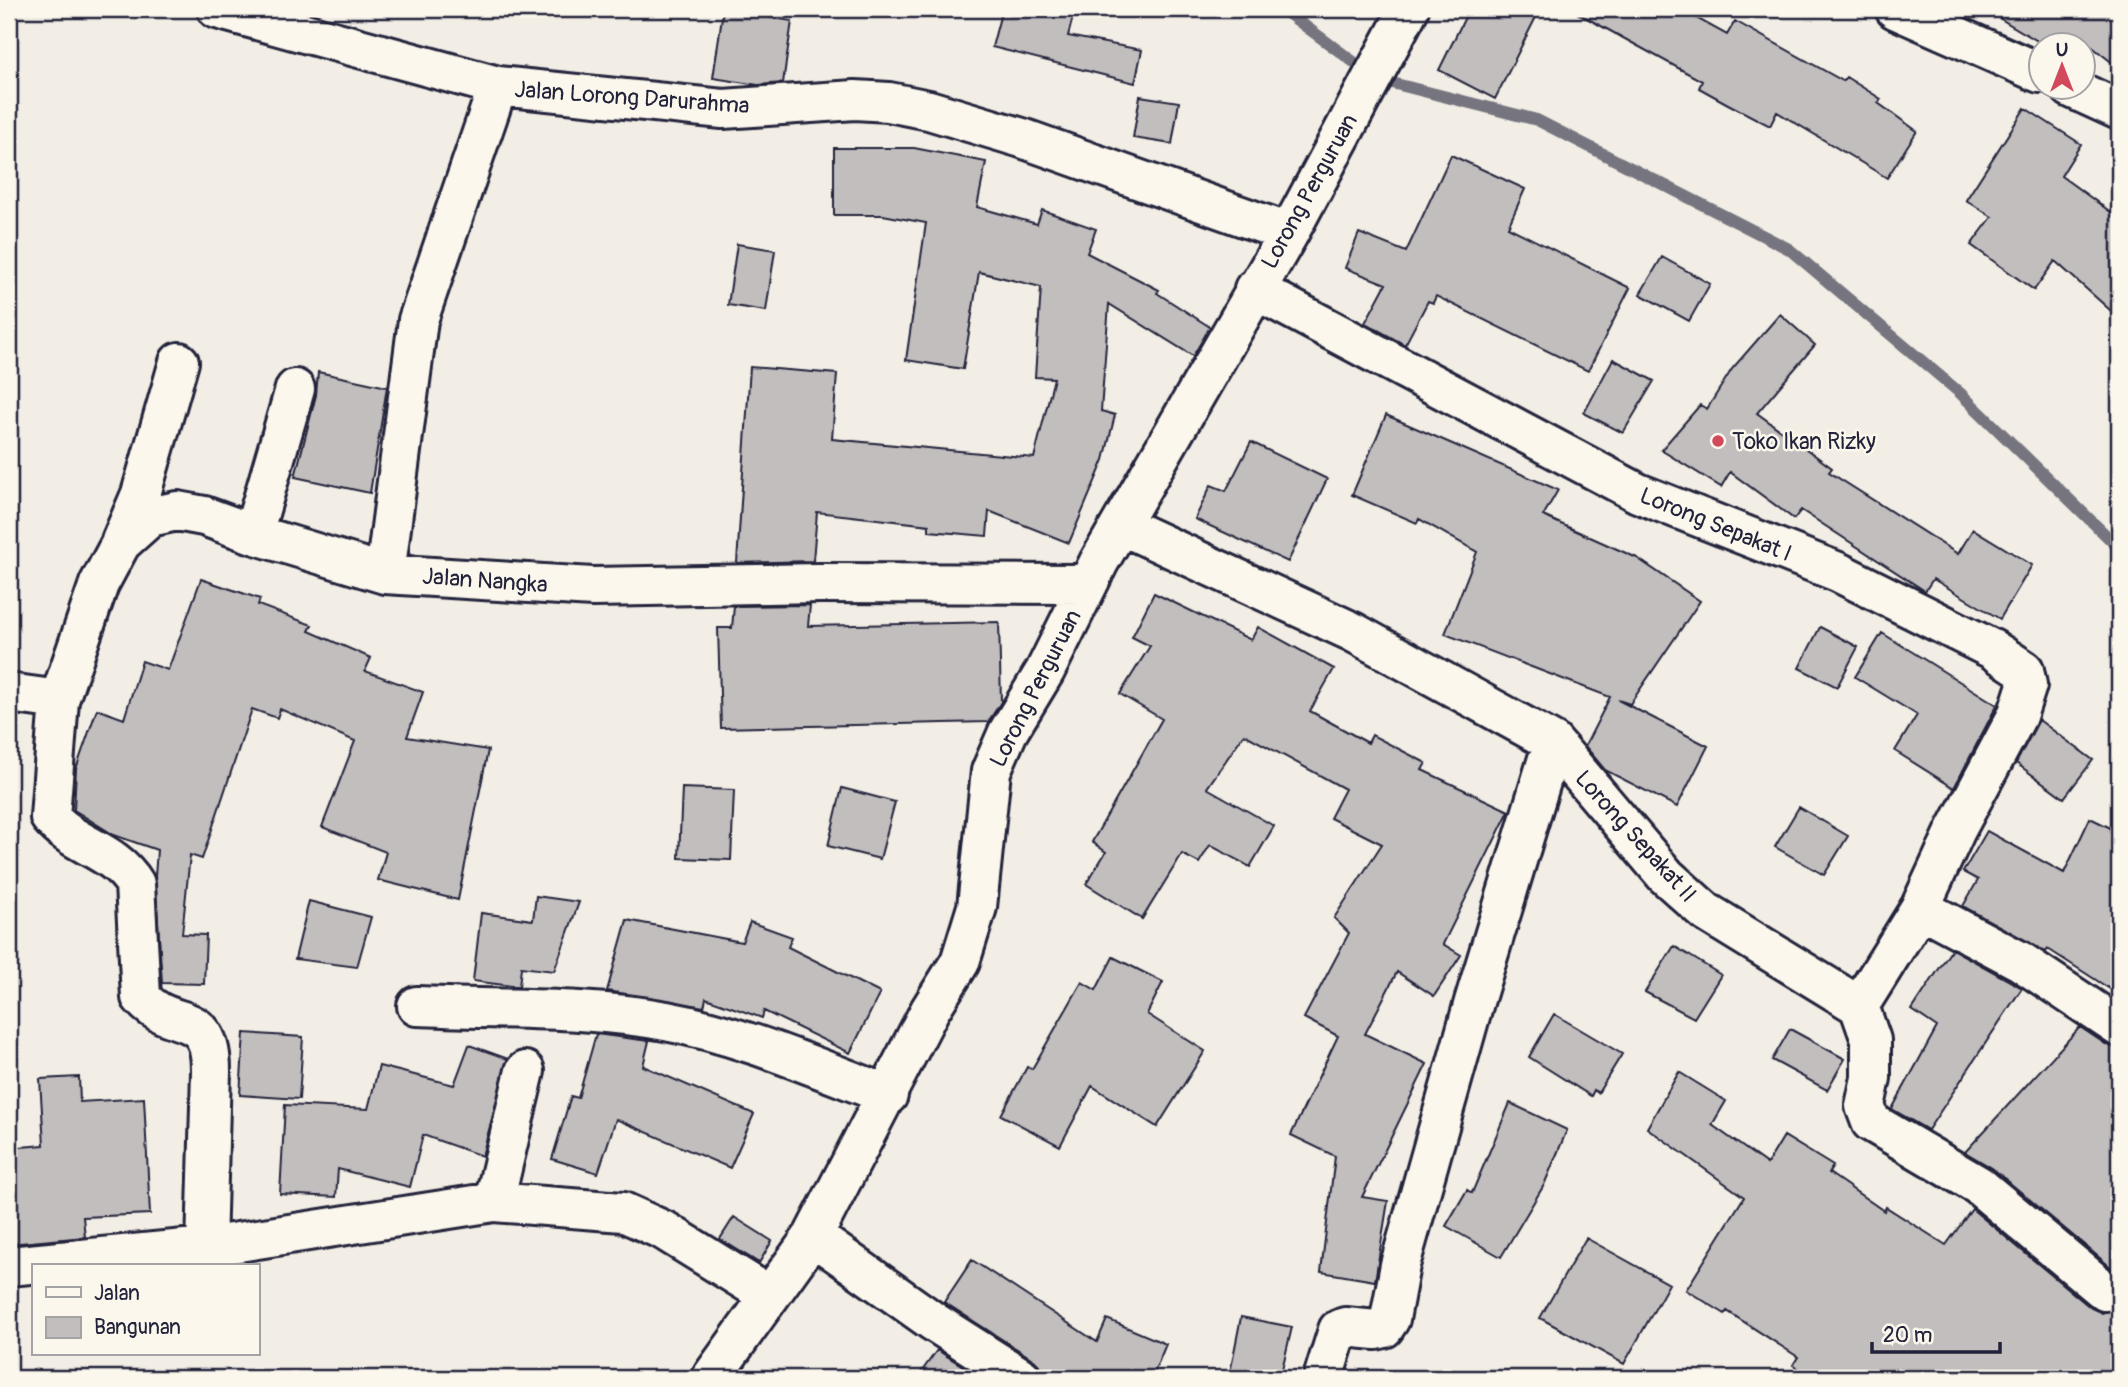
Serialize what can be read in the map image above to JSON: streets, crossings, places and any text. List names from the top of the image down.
{
  "streets": {
    "street": [
      "Jalan Lorong Darurahma",
      "Lorong Perguruan",
      "Lorong Sepakat I",
      "Jalan Nangka",
      "Lorong Sepakat II"
    ]
  },
  "crossings": [
    ["Jalan Lorong Darurahma", "Lorong Perguruan"],
    ["Lorong Perguruan", "Lorong Sepakat I"],
    ["Lorong Perguruan", "Jalan Nangka"],
    ["Lorong Perguruan", "Lorong Sepakat II"],
    ["Lorong Sepakat I", "Lorong Sepakat II"]
  ],
  "places": ["Toko Ikan Rizky"],
  "legend": ["Jalan", "Bangunan"],
  "scale_bar": "20 m",
  "north": "top"
}
